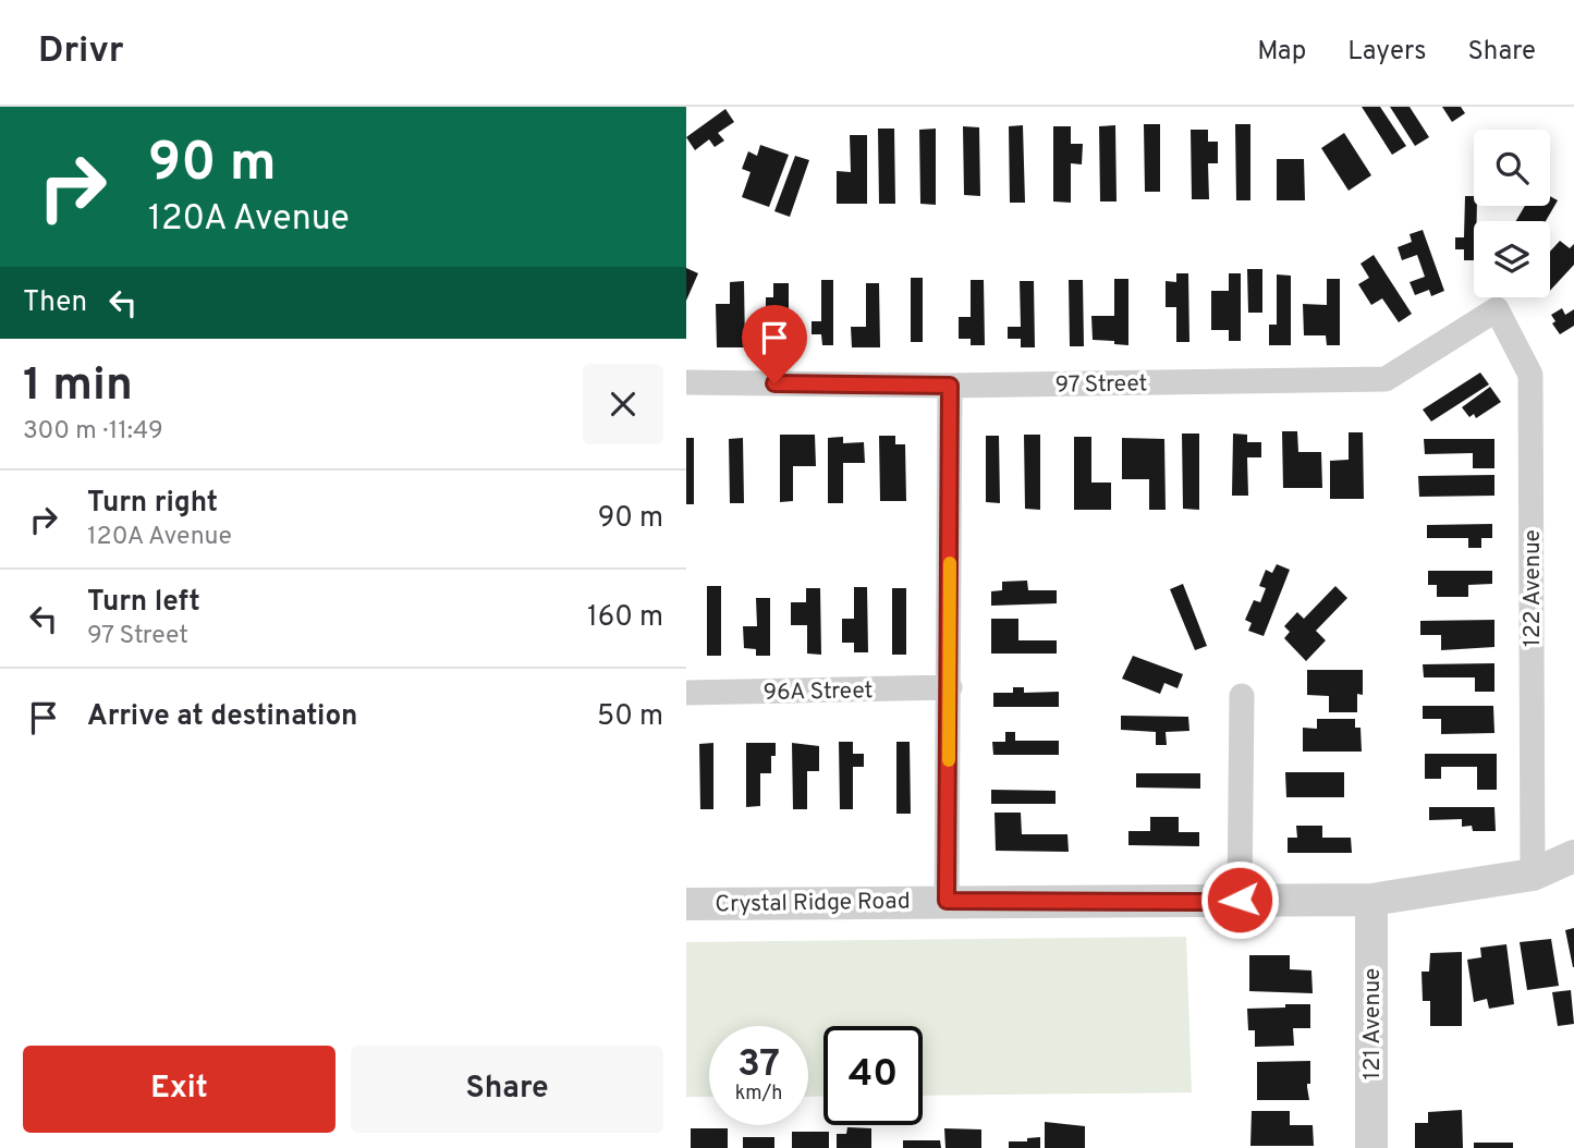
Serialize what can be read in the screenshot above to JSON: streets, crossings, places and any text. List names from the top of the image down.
{
  "streets": {
    "street": [
      "97 Street",
      "122 Avenue",
      "96A Street",
      "Crystal Ridge Road",
      "121 Avenue"
    ]
  },
  "crossings": [
    ["97 Street", "122 Avenue"],
    ["122 Avenue", "Crystal Ridge Road"],
    ["Crystal Ridge Road", "121 Avenue"]
  ],
  "page": {
    "header": "Drivr",
    "nav": ["Map", "Layers", "Share"],
    "turn": ["90 m", "120A Avenue"],
    "then": "Then",
    "heading": ["1 min", "300 m · 11:49"],
    "list": [
      {
        "name": "Turn right",
        "note": "120A Avenue",
        "value": "90 m"
      },
      {
        "name": "Turn left",
        "note": "97 Street",
        "value": "160 m"
      },
      {
        "name": "Arrive at destination",
        "value": "50 m"
      }
    ],
    "speed": "37 km/h",
    "limit": "40",
    "buttons": ["Exit", "Share"]
  }
}
